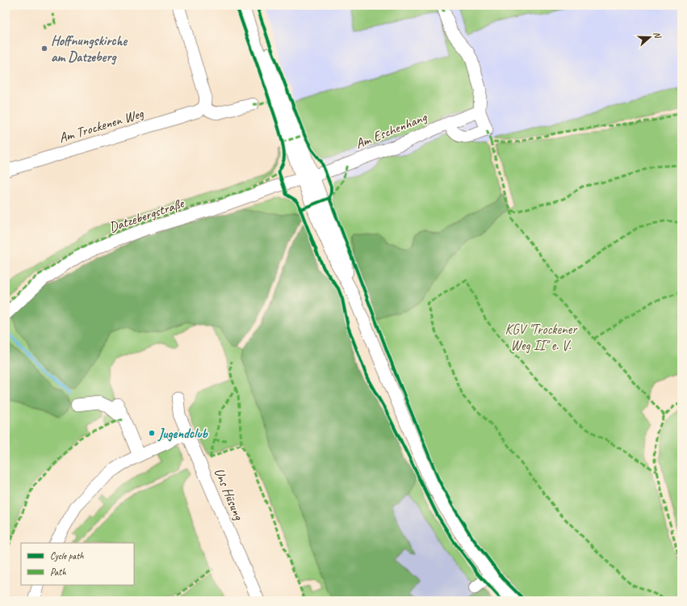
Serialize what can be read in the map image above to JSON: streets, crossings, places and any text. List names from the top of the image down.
{
  "streets": {
    "street": [
      "Am Trockenen Weg",
      "Am Eschenhang",
      "Datzebergstraße",
      "Uns Hüsung"
    ]
  },
  "crossings": [
    ["Am Eschenhang", "Datzebergstraße"]
  ],
  "parks": ["KGV \"Trockener Weg II\" e. V."],
  "places": ["Hoffnungskirche am Datzeberg", "Jugendclub"],
  "legend": ["Cycle path", "Path"],
  "north": "right"
}
